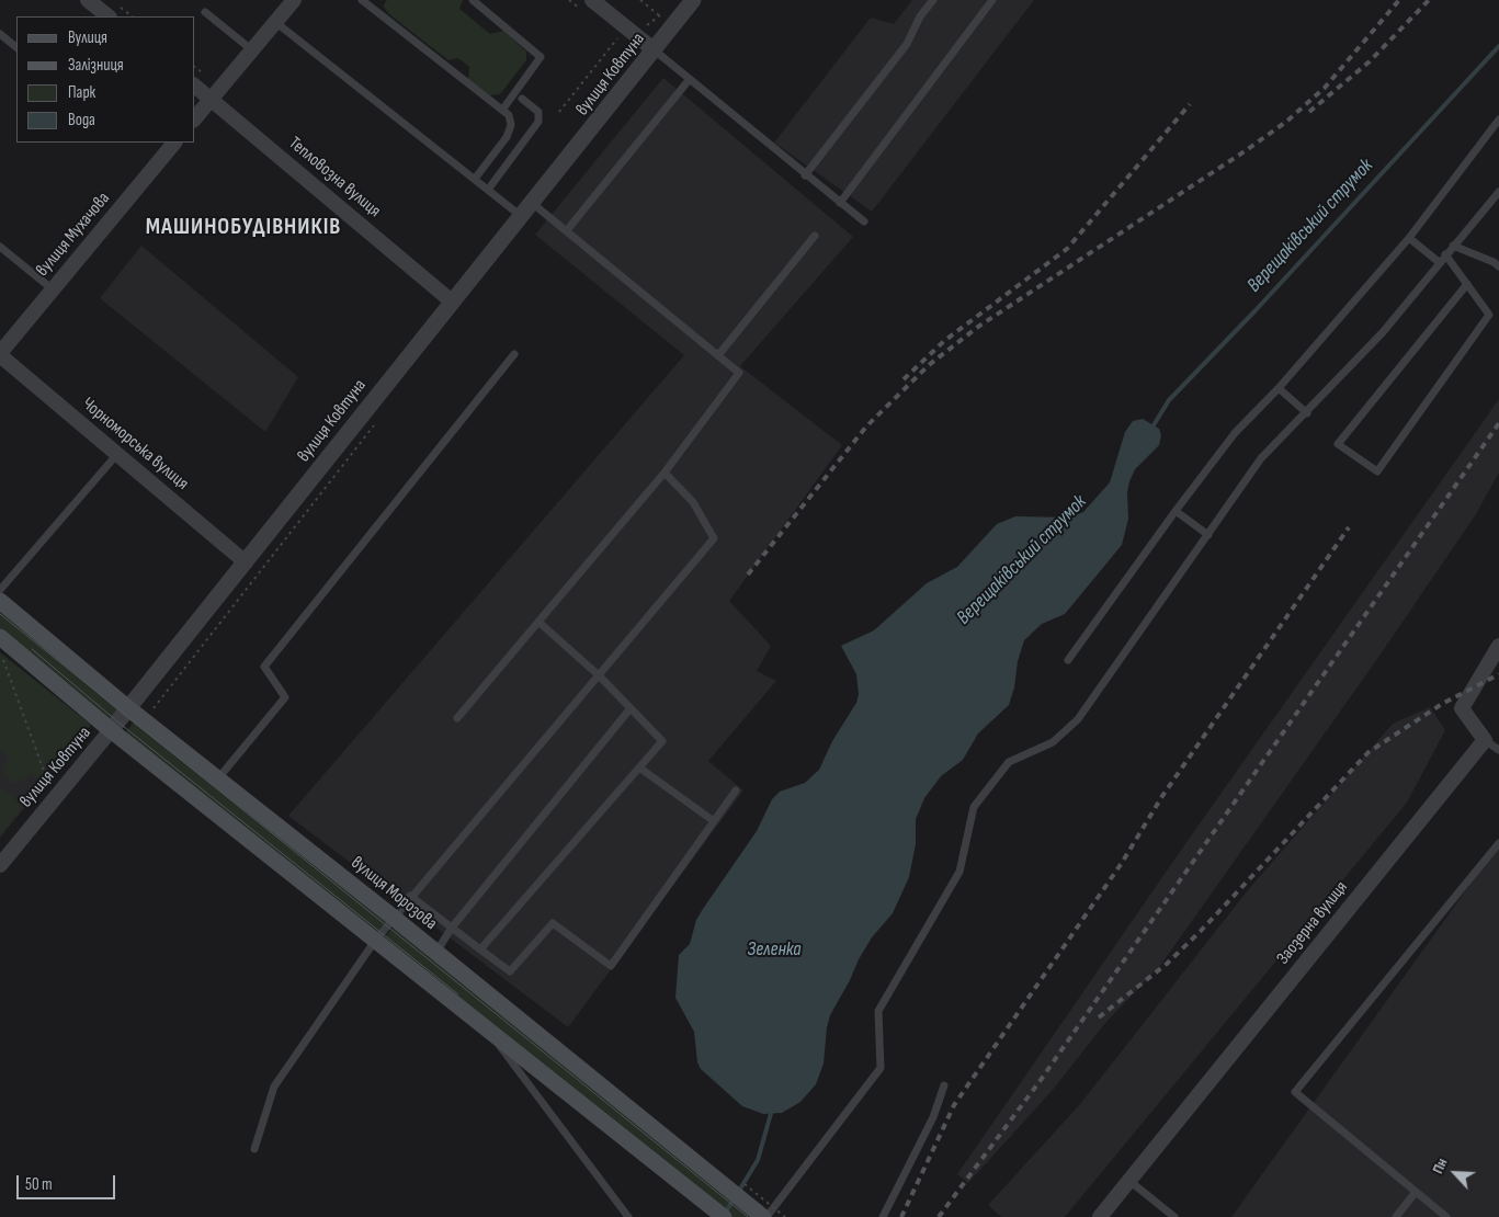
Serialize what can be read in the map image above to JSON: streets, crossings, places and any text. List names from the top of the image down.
{
  "streets": {
    "main road": ["вулиця Морозова"],
    "street": [
      "вулиця Ковтуна",
      "Тепловозна вулиця",
      "вулиця Мухачова",
      "Чорноморська вулиця",
      "Заозерна вулиця"
    ]
  },
  "crossings": [
    ["вулиця Ковтуна", "Тепловозна вулиця"],
    ["вулиця Ковтуна", "Чорноморська вулиця"],
    ["вулиця Ковтуна", "вулиця Морозова"],
    ["вулиця Мухачова", "Чорноморська вулиця"]
  ],
  "districts": ["МАШИНОБУДІВНИКІВ"],
  "water": ["Верещаківський струмок", "Зеленка"],
  "legend": [
    "Вулиця",
    "Залізниця",
    "Парк",
    "Вода"
  ],
  "scale_bar": "50 m",
  "north": "top left"
}
